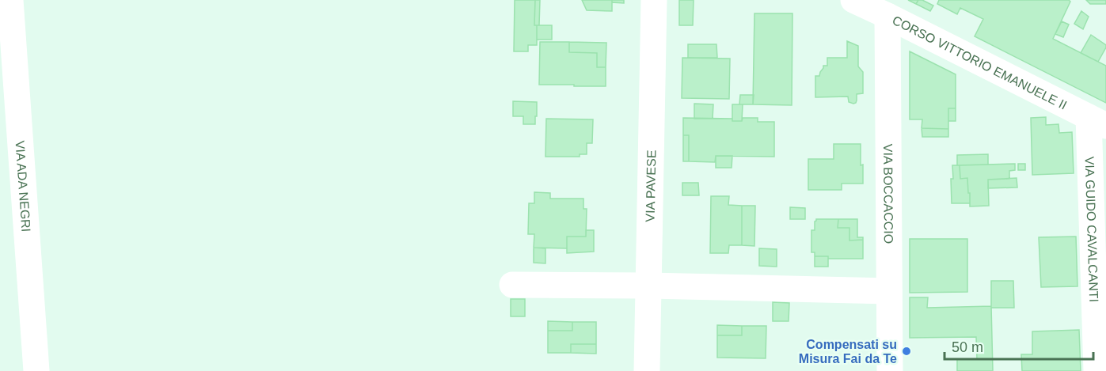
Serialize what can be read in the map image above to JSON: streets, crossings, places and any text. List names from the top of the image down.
{
  "streets": {
    "street": [
      "CORSO VITTORIO EMANUELE II",
      "VIA ADA NEGRI",
      "VIA PAVESE",
      "VIA BOCCACCIO",
      "VIA GUIDO CAVALCANTI"
    ]
  },
  "crossings": [
    ["CORSO VITTORIO EMANUELE II", "VIA BOCCACCIO"],
    ["CORSO VITTORIO EMANUELE II", "VIA GUIDO CAVALCANTI"]
  ],
  "places": ["Compensati su Misura Fai da Te"],
  "scale_bar": "50 m"
}
